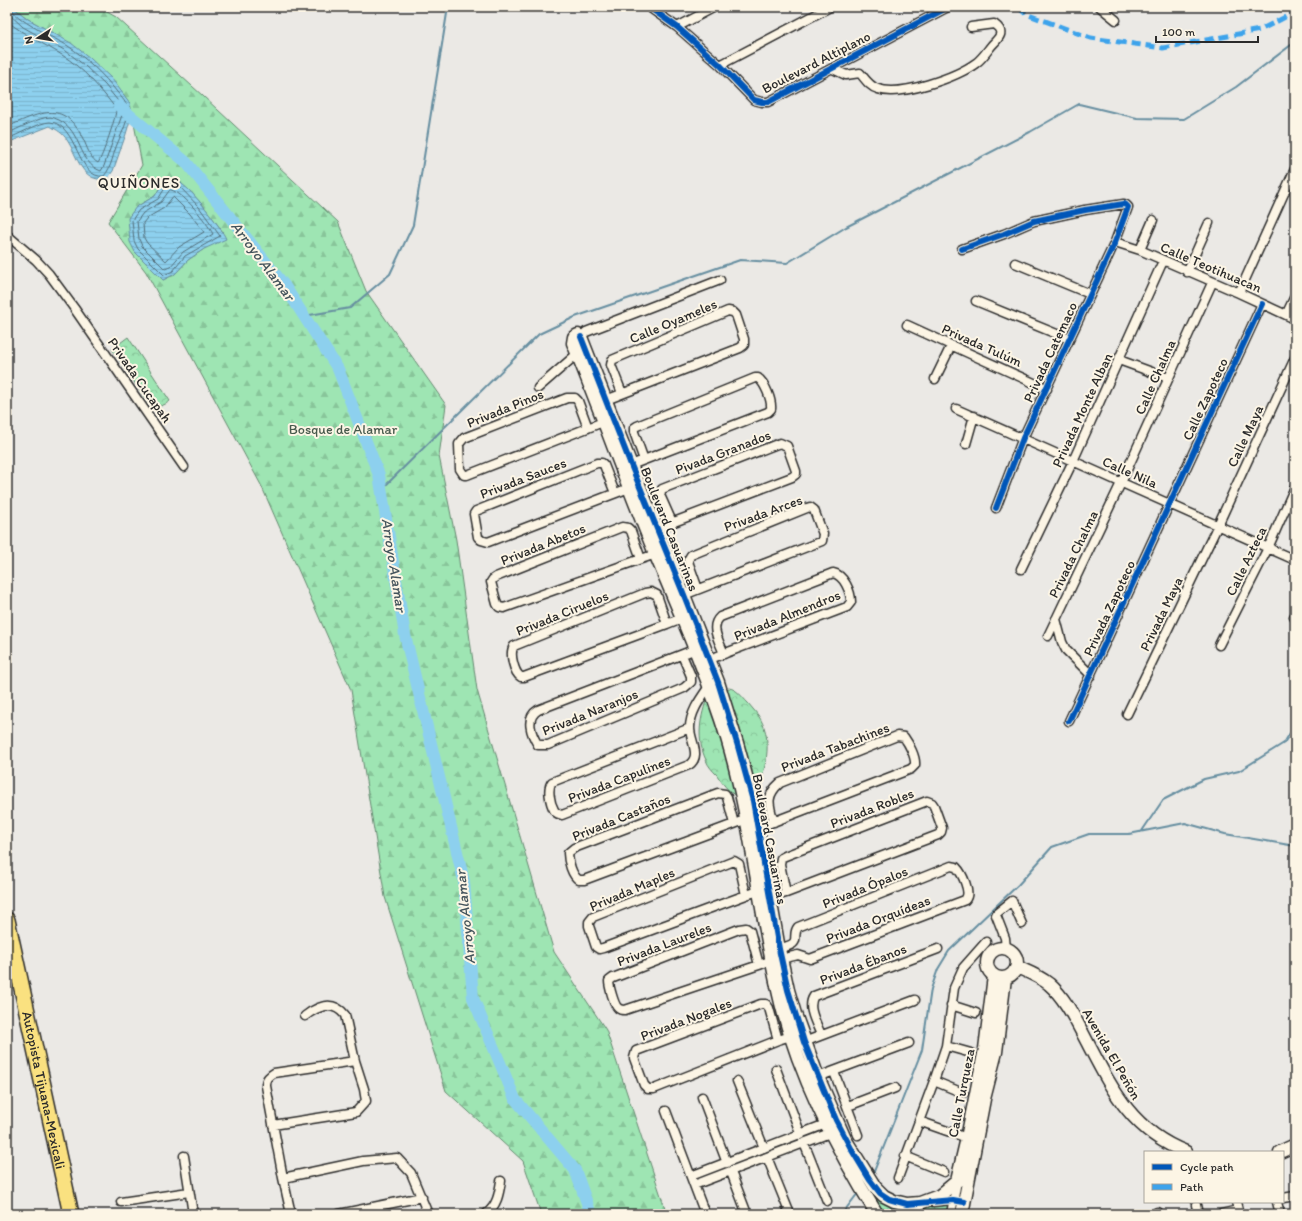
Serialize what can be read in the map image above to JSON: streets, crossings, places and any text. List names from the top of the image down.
{
  "streets": {
    "highway": ["Autopista Tijuana-Mexicali"],
    "street": [
      "Boulevard Altiplano",
      "Calle Teotihuacan",
      "Calle Oyameles",
      "Privada Tulúm",
      "Privada Catemaco",
      "Calle Chalma",
      "Privada Cucapah",
      "Calle Zapoteco",
      "Privada Pinos",
      "Privada Monte Alban",
      "Calle Maya",
      "Pivada Granados",
      "Calle Nila",
      "Privada Sauces",
      "Privada Arces",
      "Boulevard Casuarinas",
      "Privada Abetos",
      "Privada Chalma",
      "Calle Azteca",
      "Privada Zapoteco",
      "Privada Ciruelos",
      "Privada Maya",
      "Privada Almendros",
      "Privada Naranjos",
      "Privada Tabachines",
      "Privada Capulines",
      "Privada Robles",
      "Privada Castaños",
      "Privada Ópalos",
      "Privada Maples",
      "Privada Orquídeas",
      "Privada Laureles",
      "Privada Ébanos",
      "Privada Nogales",
      "Avenida El Peñón",
      "Calle Turqueza"
    ]
  },
  "crossings": [
    ["Calle Teotihuacan", "Privada Catemaco"],
    ["Calle Teotihuacan", "Calle Chalma"],
    ["Calle Teotihuacan", "Calle Zapoteco"],
    ["Calle Teotihuacan", "Privada Monte Alban"],
    ["Calle Oyameles", "Boulevard Casuarinas"],
    ["Privada Tulúm", "Privada Catemaco"],
    ["Privada Catemaco", "Calle Nila"],
    ["Calle Chalma", "Calle Nila"],
    ["Calle Chalma", "Privada Chalma"],
    ["Calle Zapoteco", "Calle Nila"],
    ["Calle Zapoteco", "Privada Zapoteco"],
    ["Privada Pinos", "Boulevard Casuarinas"],
    ["Privada Monte Alban", "Calle Nila"],
    ["Calle Maya", "Calle Nila"],
    ["Calle Maya", "Privada Maya"],
    ["Pivada Granados", "Boulevard Casuarinas"],
    ["Calle Nila", "Privada Chalma"],
    ["Calle Nila", "Calle Azteca"],
    ["Calle Nila", "Privada Zapoteco"],
    ["Calle Nila", "Privada Maya"],
    ["Privada Sauces", "Boulevard Casuarinas"],
    ["Privada Arces", "Boulevard Casuarinas"],
    ["Boulevard Casuarinas", "Privada Abetos"],
    ["Boulevard Casuarinas", "Privada Ciruelos"],
    ["Boulevard Casuarinas", "Privada Almendros"],
    ["Boulevard Casuarinas", "Privada Naranjos"],
    ["Boulevard Casuarinas", "Privada Tabachines"],
    ["Boulevard Casuarinas", "Privada Capulines"],
    ["Boulevard Casuarinas", "Privada Robles"],
    ["Boulevard Casuarinas", "Privada Castaños"],
    ["Boulevard Casuarinas", "Privada Ópalos"],
    ["Boulevard Casuarinas", "Privada Maples"],
    ["Boulevard Casuarinas", "Privada Orquídeas"],
    ["Boulevard Casuarinas", "Privada Laureles"],
    ["Boulevard Casuarinas", "Privada Nogales"],
    ["Boulevard Casuarinas", "Calle Turqueza"],
    ["Privada Ópalos", "Privada Orquídeas"],
    ["Privada Ópalos", "Privada Laureles"],
    ["Privada Orquídeas", "Privada Laureles"],
    ["Avenida El Peñón", "Calle Turqueza"]
  ],
  "districts": ["QUIÑONES"],
  "water": ["Arroyo Alamar"],
  "parks": ["Bosque de Alamar"],
  "legend": ["Cycle path", "Path"],
  "scale_bar": "100 m",
  "north": "left"
}
